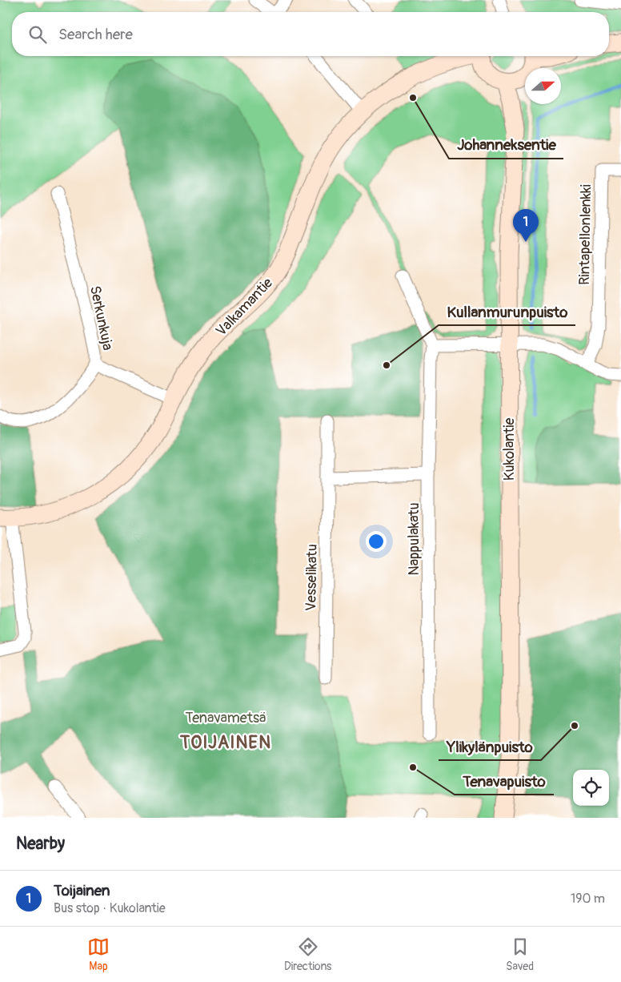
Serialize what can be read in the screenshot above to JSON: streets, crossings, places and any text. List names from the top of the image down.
{
  "streets": {
    "street": [
      "Rintapellonlenkki",
      "Valkamantie",
      "Serkunkuja",
      "Kukolantie",
      "Nappulakatu",
      "Vesselikatu"
    ]
  },
  "crossings": [
    ["Valkamantie", "Serkunkuja"]
  ],
  "districts": ["TOIJAINEN"],
  "parks": ["Tenavametsä"],
  "places": [
    "Johanneksentie",
    "Kullanmurunpuisto",
    "Ylikylänpuisto",
    "Tenavapuisto"
  ],
  "north": "right",
  "page": {
    "search": "Search here",
    "pins": "1",
    "heading": "Nearby",
    "list": [
      {
        "mark": "1",
        "name": "Toijainen",
        "note": "Bus stop · Kukolantie",
        "value": "190 m"
      }
    ],
    "nav": ["Map", "Directions", "Saved"]
  }
}
